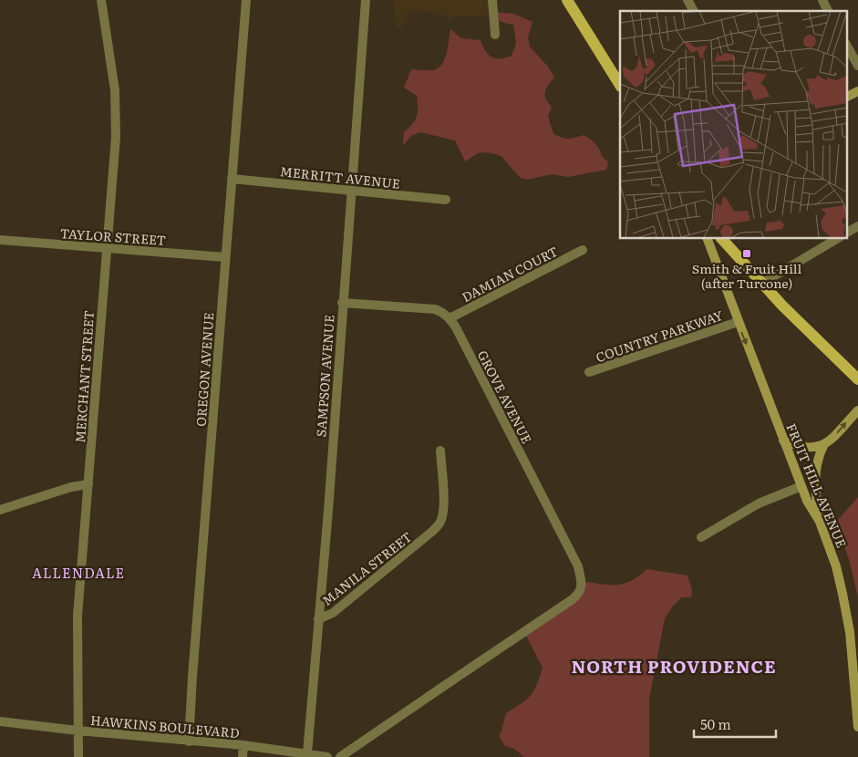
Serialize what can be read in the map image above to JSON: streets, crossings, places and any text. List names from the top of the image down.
{
  "streets": {
    "main road": ["FRUIT HILL AVENUE"],
    "street": [
      "MERRITT AVENUE",
      "TAYLOR STREET",
      "DAMIAN COURT",
      "COUNTRY PARKWAY",
      "OREGON AVENUE",
      "SAMPSON AVENUE",
      "MERCHANT STREET",
      "GROVE AVENUE",
      "MANILA STREET",
      "HAWKINS BOULEVARD"
    ]
  },
  "crossings": [
    ["MERRITT AVENUE", "OREGON AVENUE"],
    ["MERRITT AVENUE", "SAMPSON AVENUE"],
    ["TAYLOR STREET", "OREGON AVENUE"],
    ["TAYLOR STREET", "MERCHANT STREET"],
    ["DAMIAN COURT", "GROVE AVENUE"],
    ["COUNTRY PARKWAY", "FRUIT HILL AVENUE"],
    ["OREGON AVENUE", "HAWKINS BOULEVARD"],
    ["SAMPSON AVENUE", "GROVE AVENUE"],
    ["SAMPSON AVENUE", "MANILA STREET"],
    ["SAMPSON AVENUE", "HAWKINS BOULEVARD"],
    ["MERCHANT STREET", "HAWKINS BOULEVARD"]
  ],
  "districts": ["ALLENDALE", "NORTH PROVIDENCE"],
  "places": {
    "transit": ["Smith & Fruit Hill (after Turcone)"]
  },
  "scale_bar": "50 m"
}
